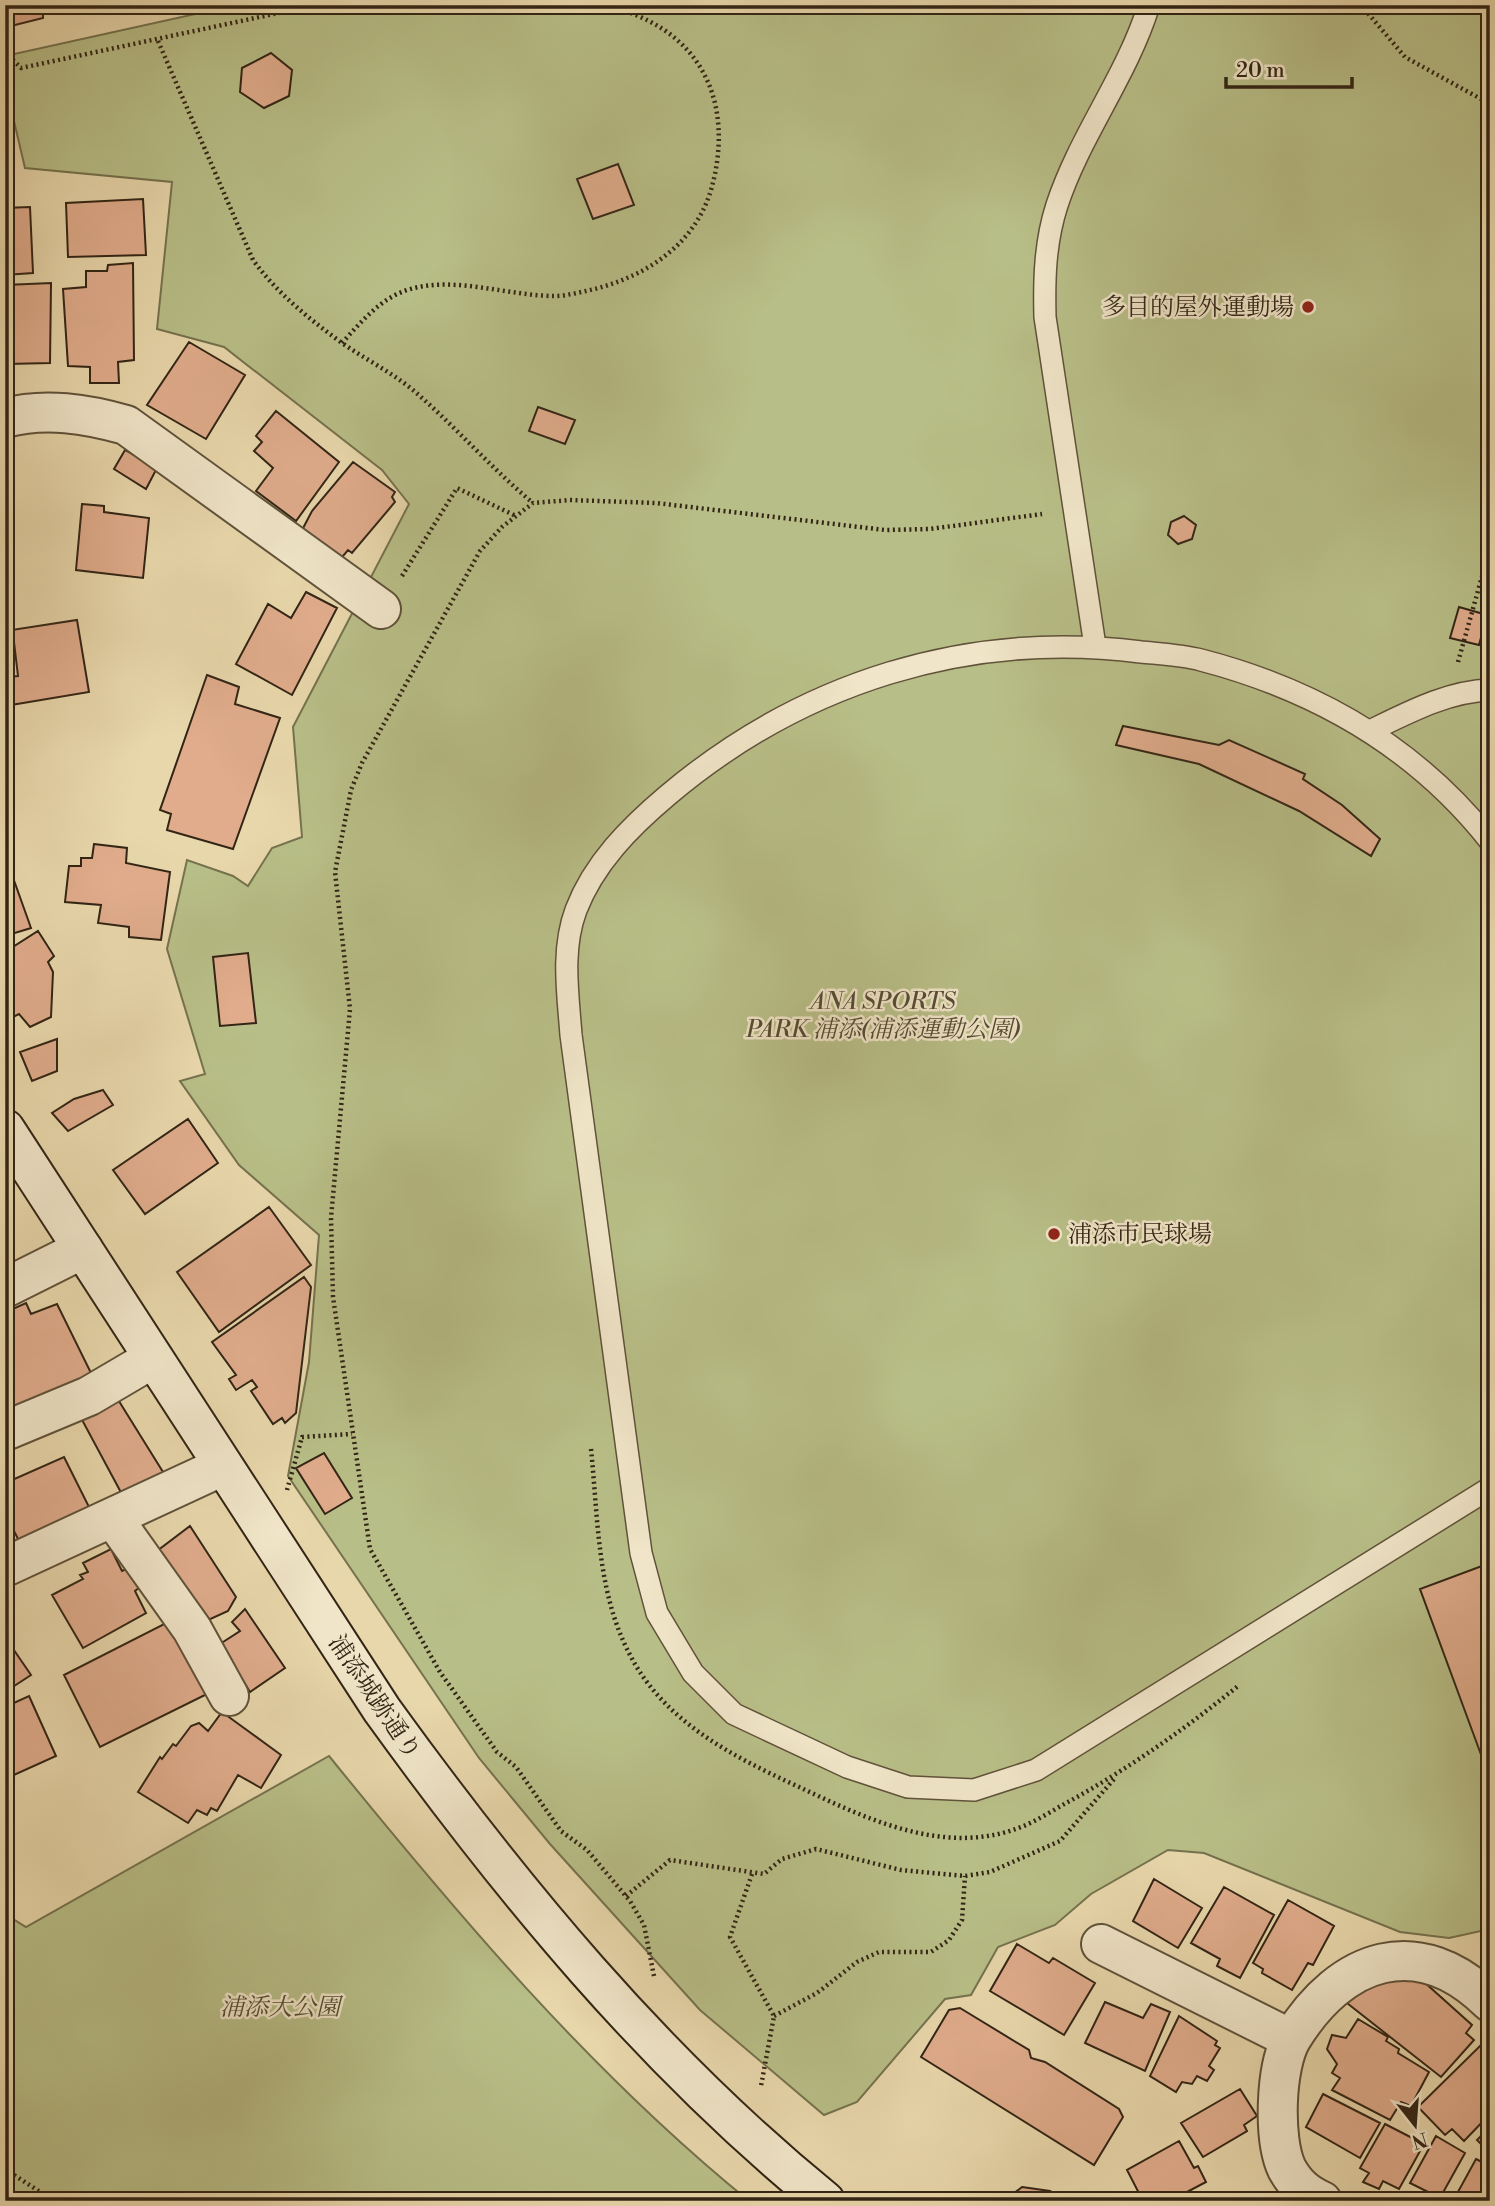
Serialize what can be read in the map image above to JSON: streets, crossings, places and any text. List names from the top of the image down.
{
  "streets": {
    "street": ["浦添城跡通り"]
  },
  "parks": ["ANA SPORTS PARK 浦添(浦添運動公園)", "浦添大公園"],
  "places": ["多目的屋外運動場", "浦添市民球場"],
  "scale_bar": "20 m",
  "north": "bottom"
}
